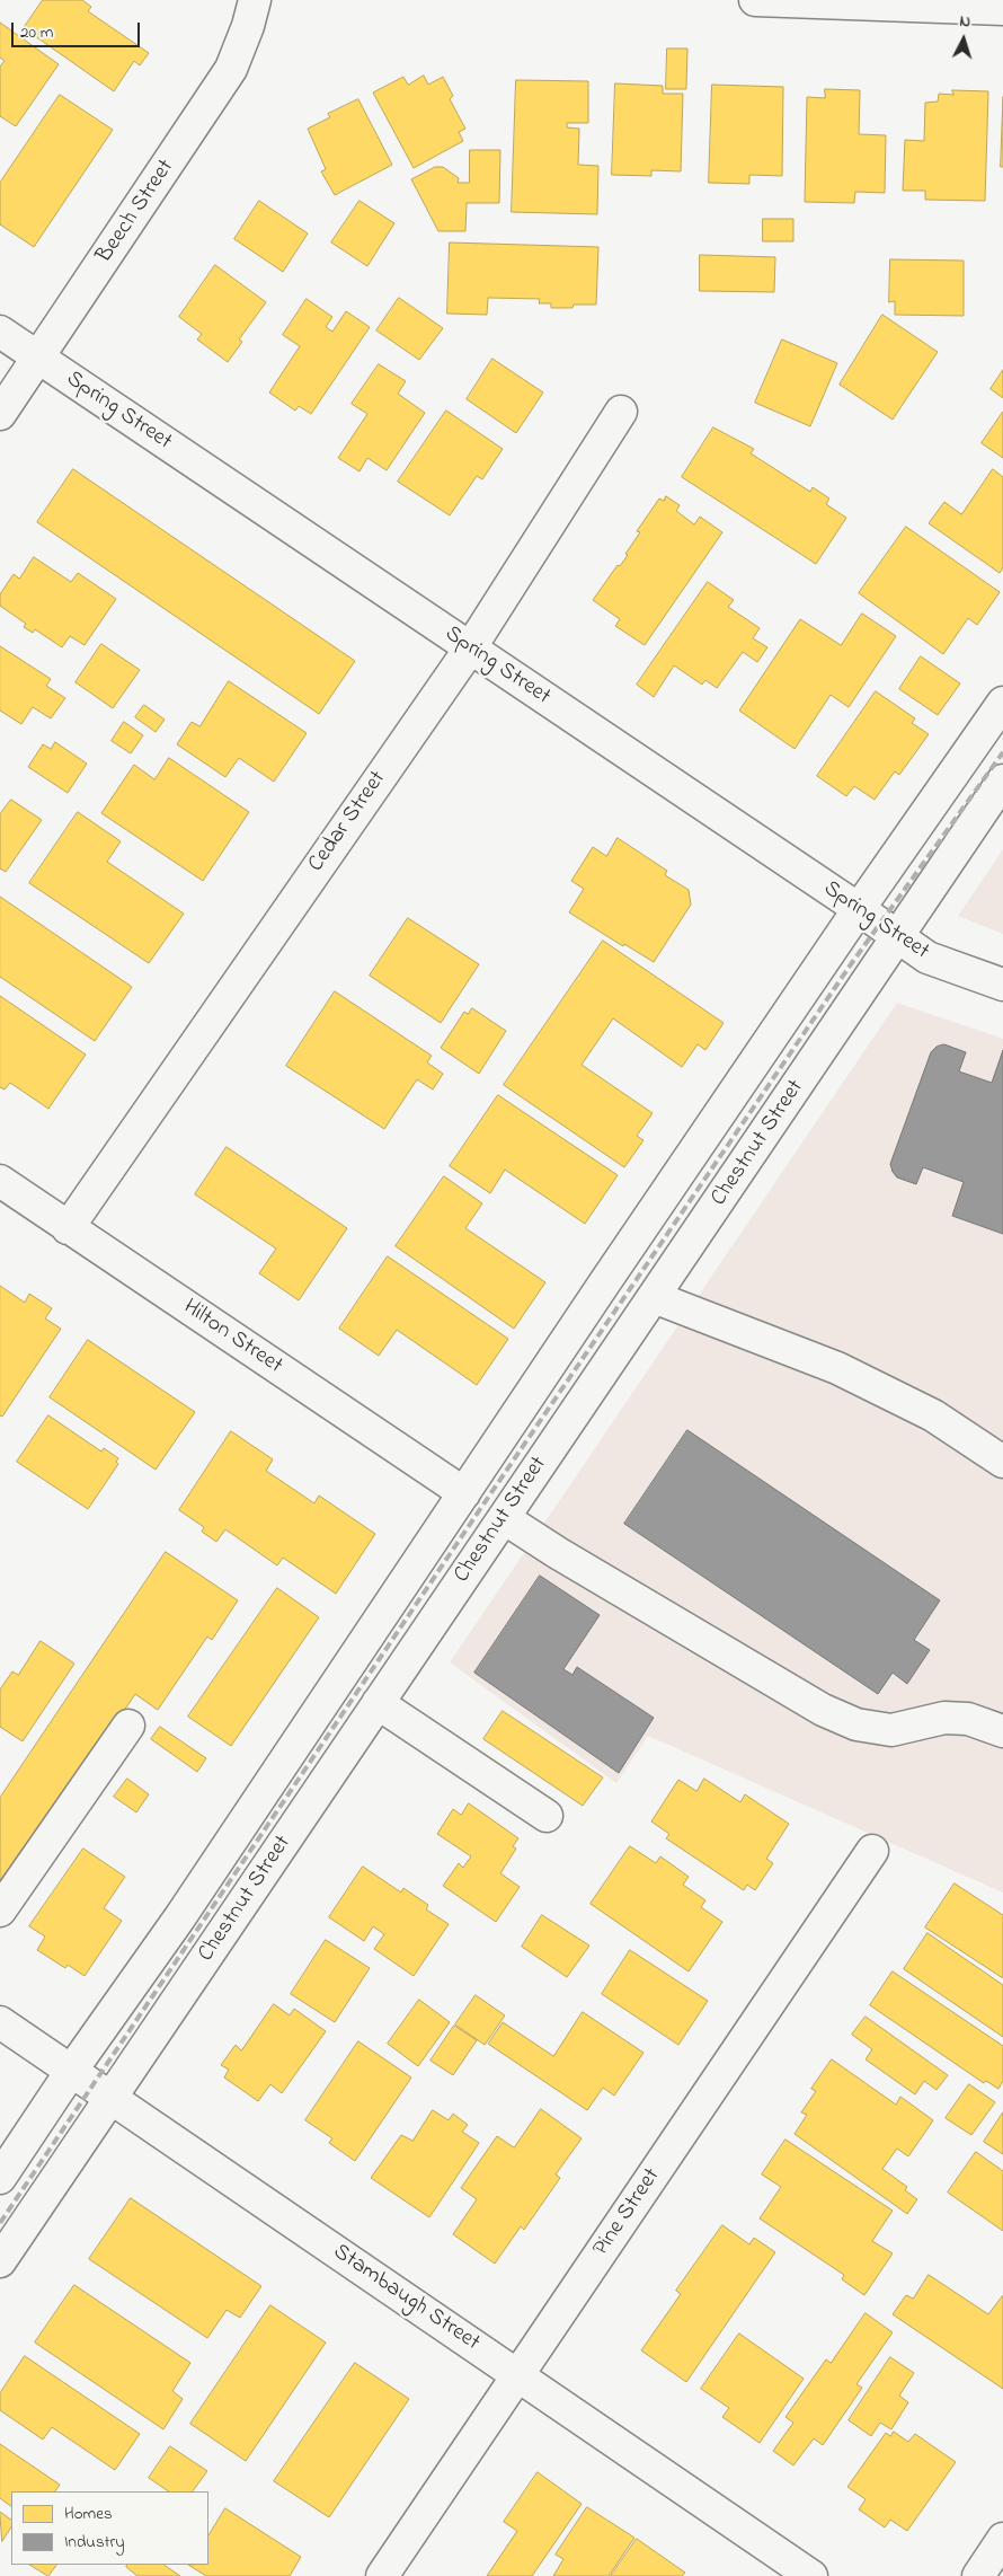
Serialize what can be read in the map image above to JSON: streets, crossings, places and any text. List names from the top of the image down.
{
  "streets": {
    "street": [
      "Beech Street",
      "Spring Street",
      "Cedar Street",
      "Chestnut Street",
      "Hilton Street",
      "Pine Street",
      "Stambaugh Street"
    ]
  },
  "crossings": [
    ["Beech Street", "Spring Street"],
    ["Spring Street", "Cedar Street"],
    ["Spring Street", "Chestnut Street"],
    ["Cedar Street", "Hilton Street"],
    ["Chestnut Street", "Hilton Street"],
    ["Chestnut Street", "Stambaugh Street"],
    ["Pine Street", "Stambaugh Street"]
  ],
  "legend": ["Homes", "Industry"],
  "scale_bar": "20 m",
  "north": "top"
}
